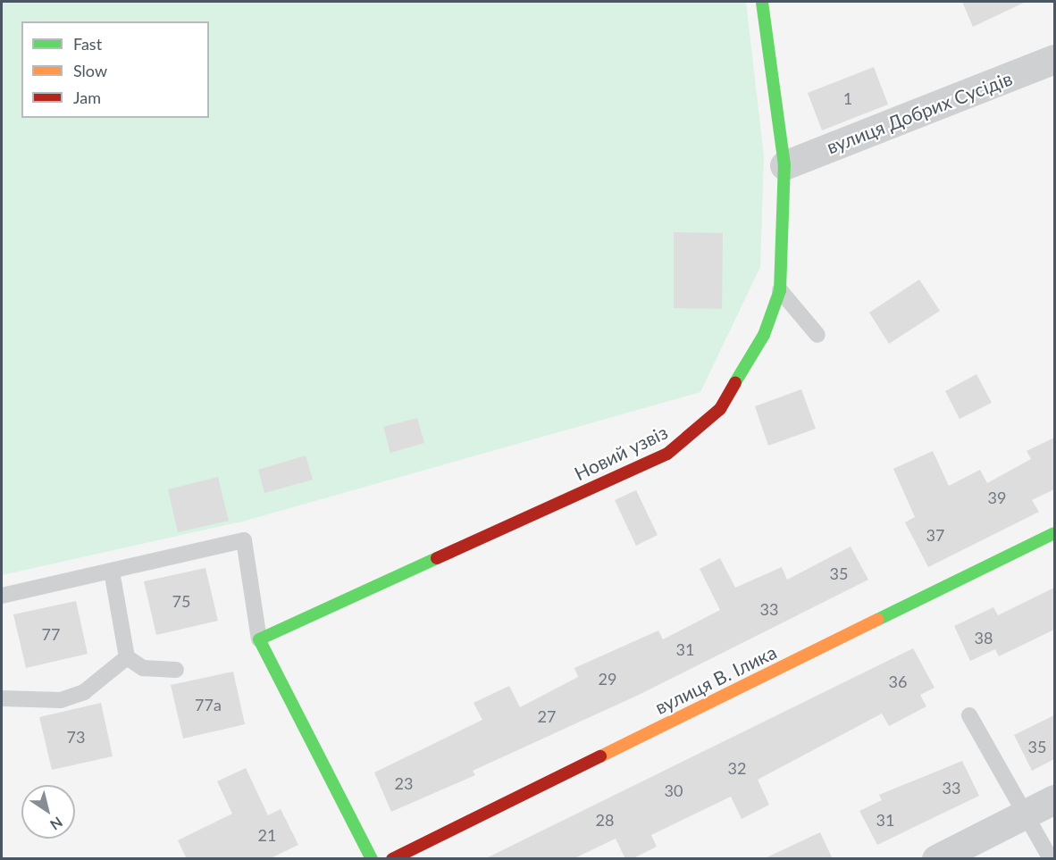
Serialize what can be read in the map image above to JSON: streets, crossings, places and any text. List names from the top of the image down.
{
  "streets": {
    "street": ["вулиця Добрих Сусідів", "Новий узвіз", "вулиця В. Ілика"]
  },
  "crossings": [
    ["вулиця Добрих Сусідів", "Новий узвіз"]
  ],
  "house_numbers": [
    "1",
    "39",
    "37",
    "35",
    "75",
    "33",
    "77",
    "38",
    "31",
    "29",
    "36",
    "77а",
    "27",
    "73",
    "35",
    "32",
    "23",
    "33",
    "30",
    "28",
    "31",
    "21"
  ],
  "legend": ["Fast", "Slow", "Jam"],
  "north": "bottom right"
}
